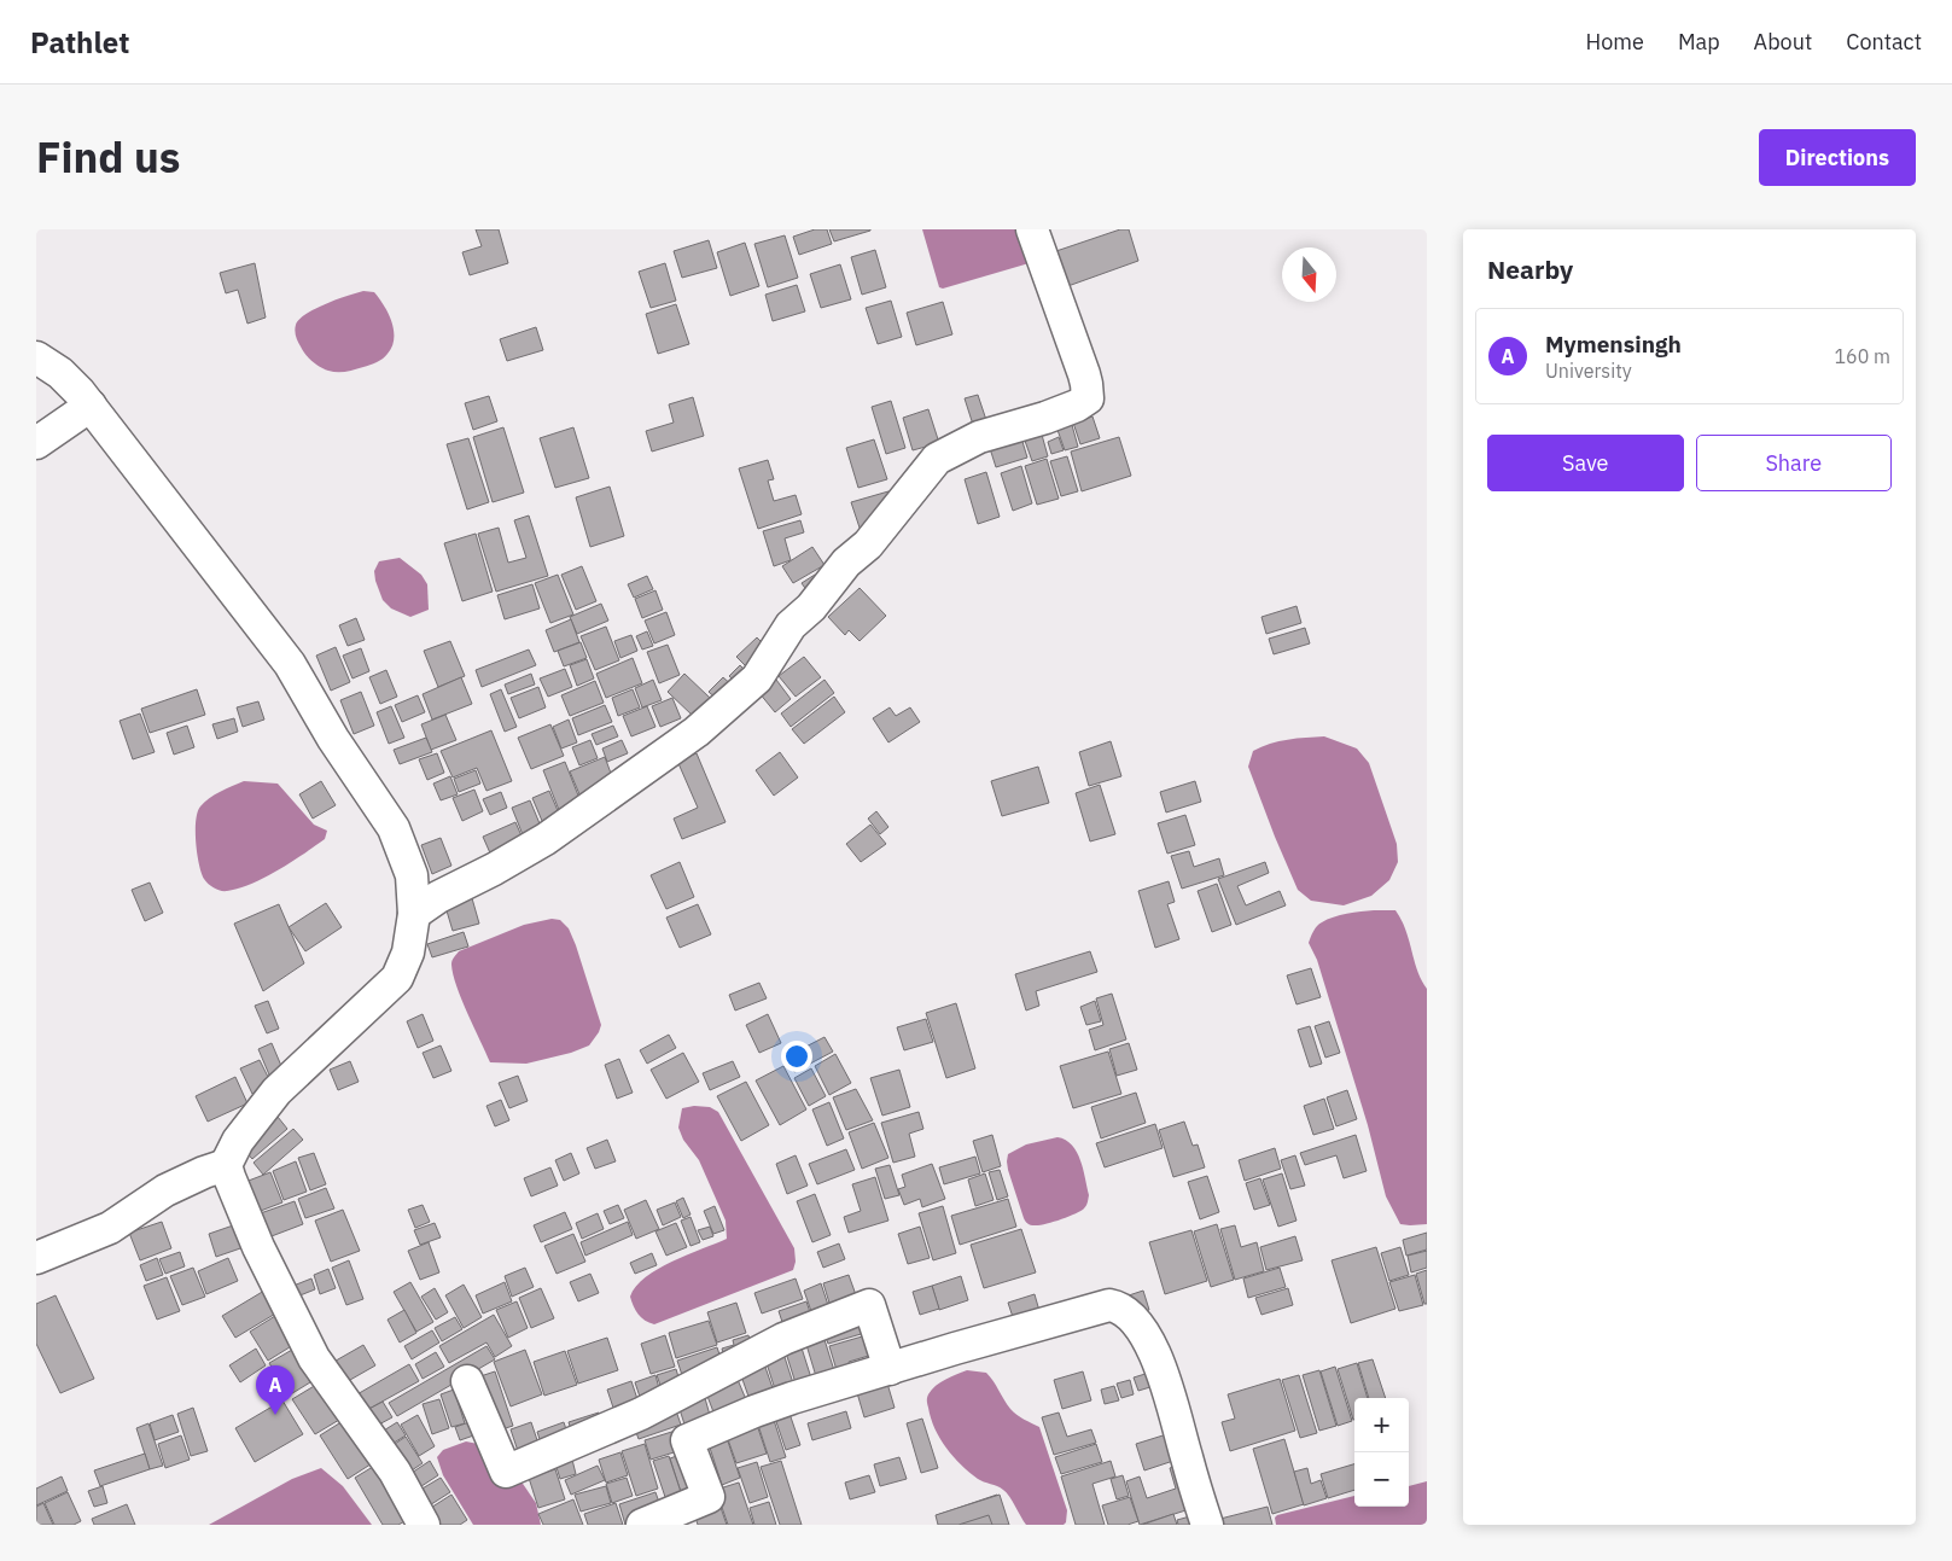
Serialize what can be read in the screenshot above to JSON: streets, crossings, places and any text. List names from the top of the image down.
{
  "north": "bottom",
  "page": {
    "header": "Pathlet",
    "nav": [
      "Home",
      "Map",
      "About",
      "Contact"
    ],
    "title": "Find us",
    "buttons": [
      "Directions",
      ["Save", "Share"]
    ],
    "heading": "Nearby",
    "list": [
      {
        "mark": "A",
        "name": "Mymensingh",
        "note": "University",
        "value": "160 m"
      }
    ],
    "pins": "A",
    "map_buttons": ["+", "−"]
  }
}
